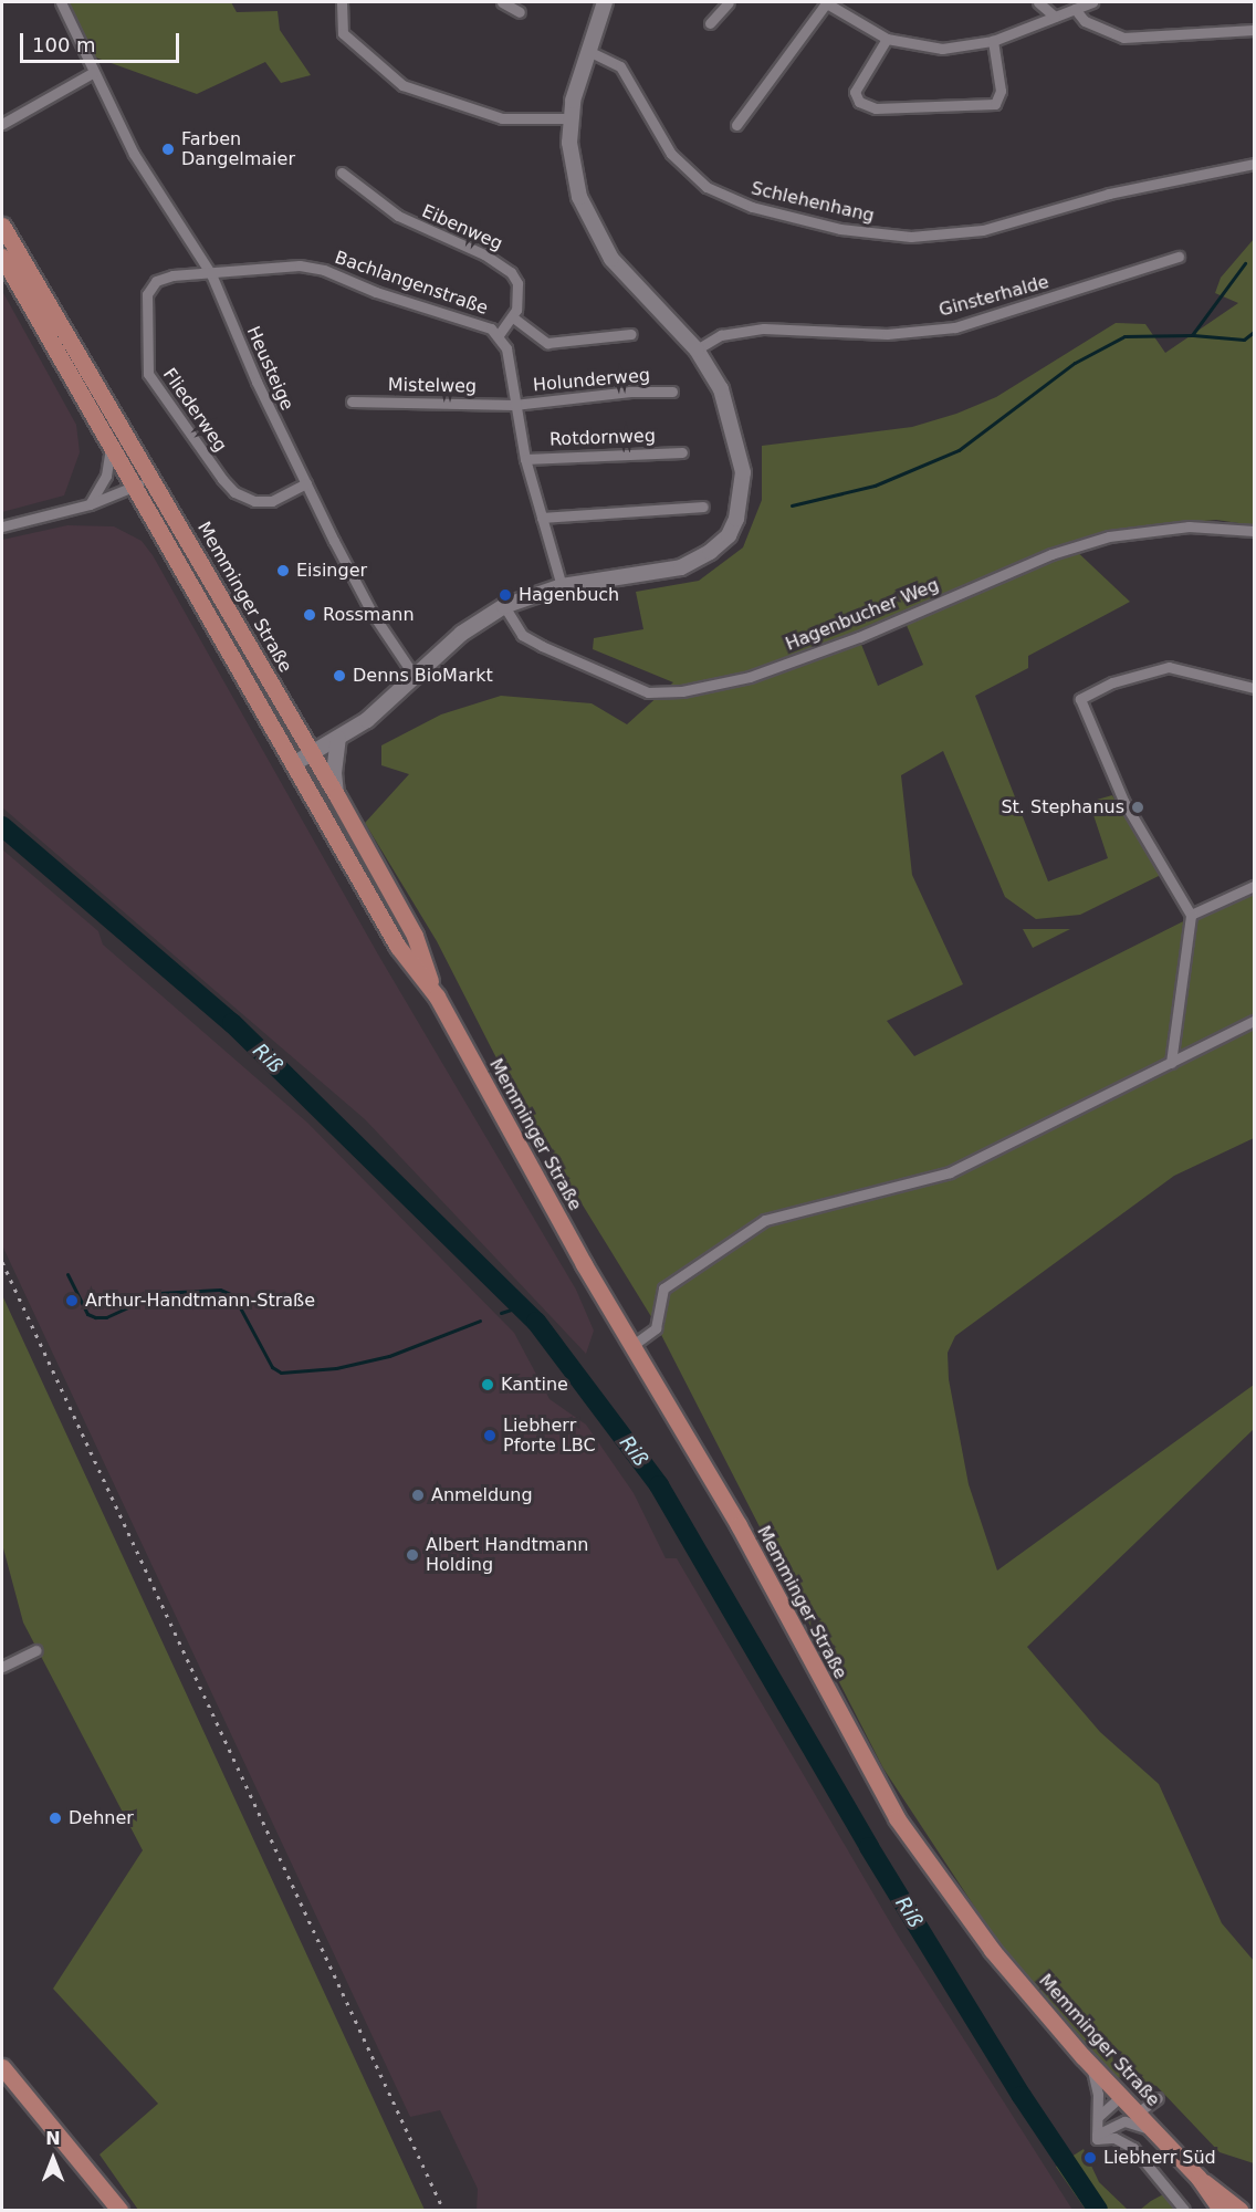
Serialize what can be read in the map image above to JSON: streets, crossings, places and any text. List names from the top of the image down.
{
  "streets": {
    "main road": ["Memminger Straße"],
    "street": [
      "Schlehenhang",
      "Eibenweg",
      "Bachlangenstraße",
      "Ginsterhalde",
      "Heusteige",
      "Holunderweg",
      "Mistelweg",
      "Fliederweg",
      "Rotdornweg",
      "Hagenbucher Weg"
    ]
  },
  "crossings": [
    ["Bachlangenstraße", "Heusteige"],
    ["Bachlangenstraße", "Holunderweg"],
    ["Bachlangenstraße", "Mistelweg"],
    ["Bachlangenstraße", "Fliederweg"],
    ["Bachlangenstraße", "Rotdornweg"],
    ["Heusteige", "Fliederweg"],
    ["Holunderweg", "Mistelweg"]
  ],
  "water": ["Riß"],
  "places": [
    "Farben Dangelmaier",
    "Eisinger",
    "Hagenbuch",
    "Rossmann",
    "Denns BioMarkt",
    "St. Stephanus",
    "Arthur-Handtmann-Straße",
    "Kantine",
    "Liebherr Pforte LBC",
    "Anmeldung",
    "Albert Handtmann Holding",
    "Dehner",
    "Liebherr Süd"
  ],
  "scale_bar": "100 m",
  "north": "top"
}
